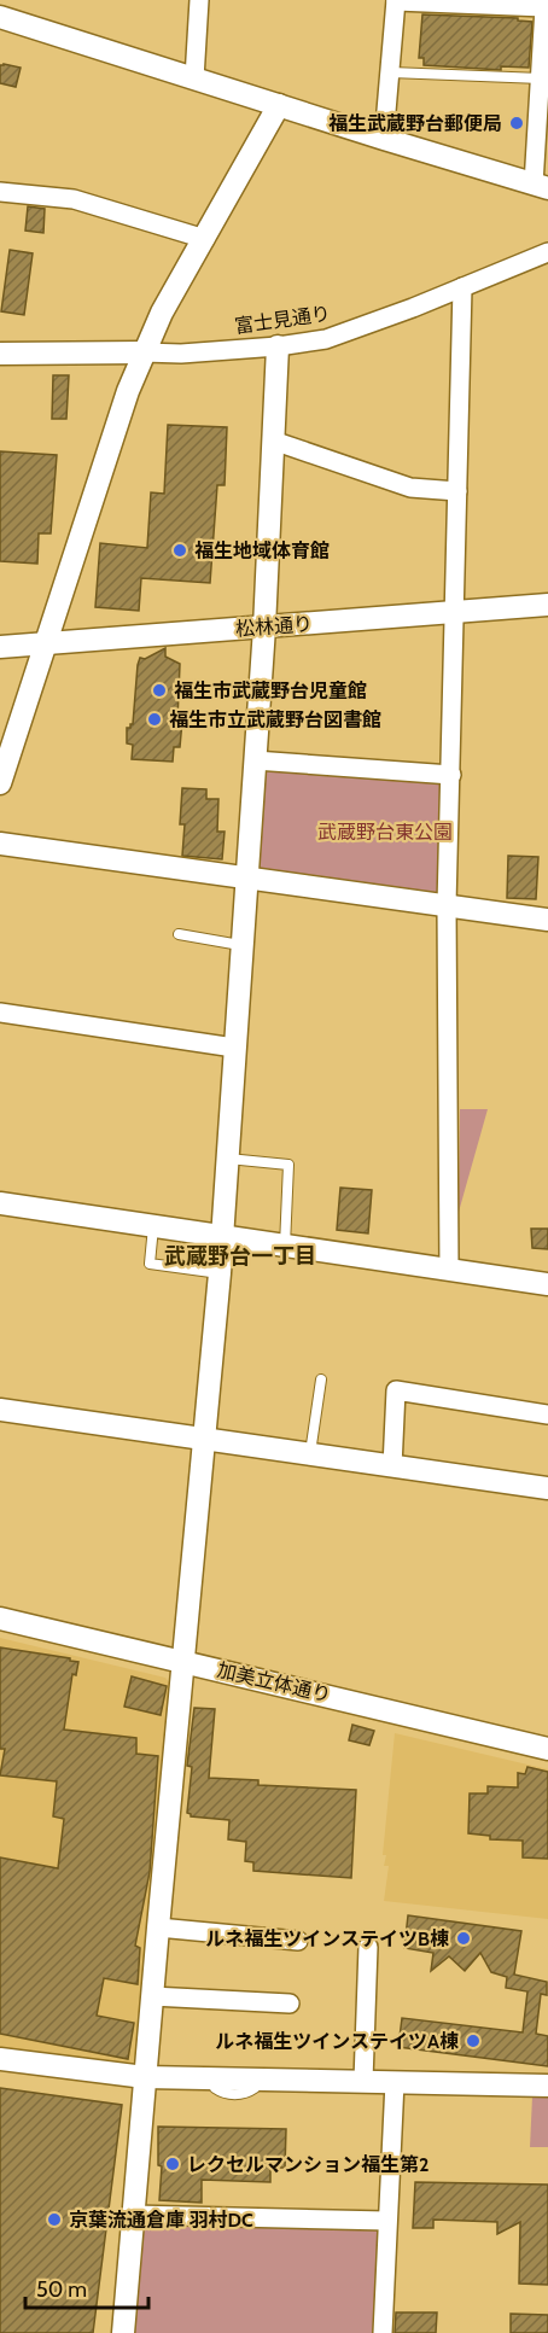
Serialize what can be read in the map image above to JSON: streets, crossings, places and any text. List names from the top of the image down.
{
  "streets": {
    "street": ["富士見通り", "松林通り", "加美立体通り"]
  },
  "districts": ["武蔵野台一丁目"],
  "parks": ["武蔵野台東公園"],
  "places": [
    "福生武蔵野台郵便局",
    "福生地域体育館",
    "福生市武蔵野台児童館",
    "福生市立武蔵野台図書館",
    "ルネ福生ツインステイツB棟",
    "ルネ福生ツインステイツA棟",
    "レクセルマンション福生第2",
    "京葉流通倉庫 羽村DC"
  ],
  "scale_bar": "50 m"
}
